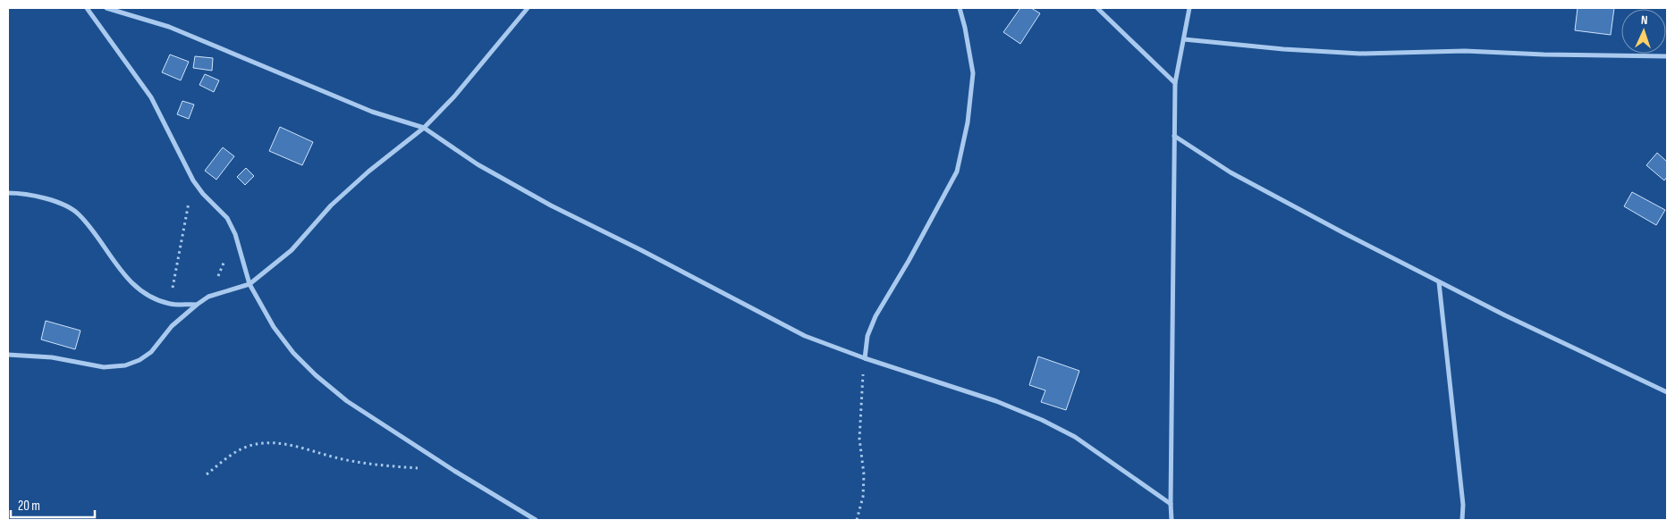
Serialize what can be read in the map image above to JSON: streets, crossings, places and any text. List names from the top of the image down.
{
  "scale_bar": "20 m",
  "north": "top"
}
